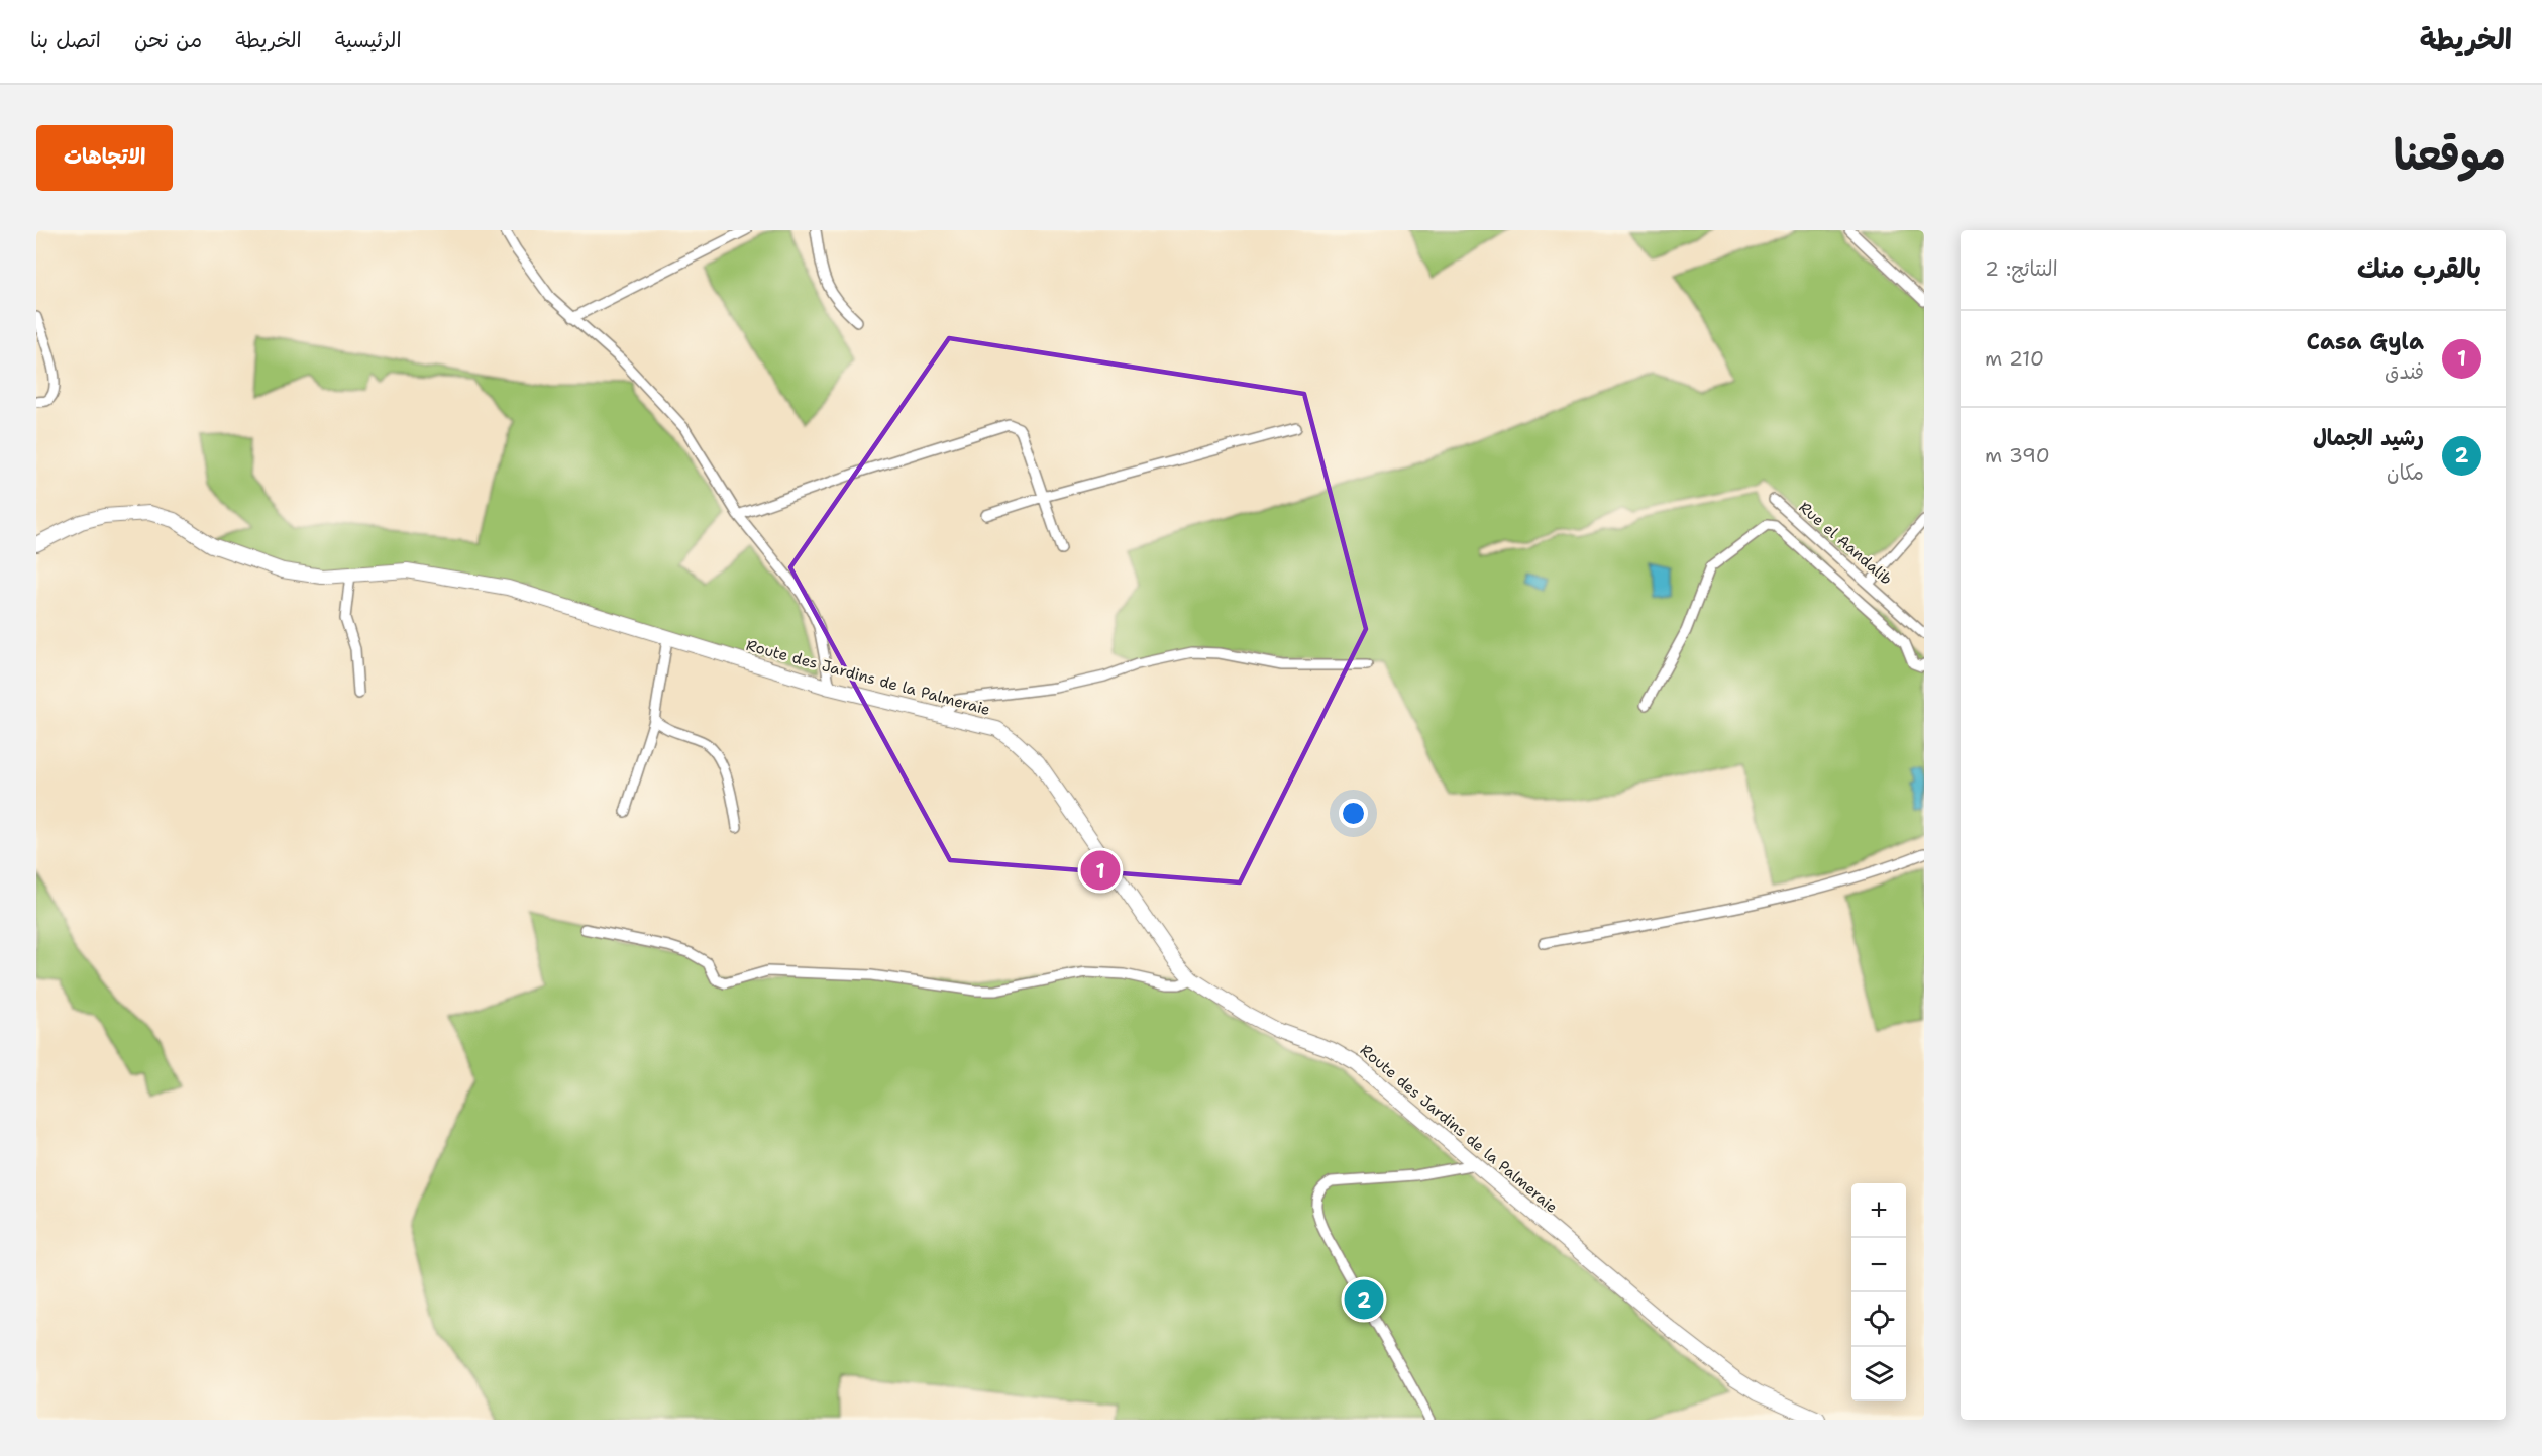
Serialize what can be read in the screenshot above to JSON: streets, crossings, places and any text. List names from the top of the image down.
{
  "streets": {
    "street": ["Rue el Aandalib", "Route des Jardins de la Palmeraie"]
  },
  "page": {
    "header": "الخريطة",
    "nav": [
      "الرئيسية",
      "الخريطة",
      "من نحن",
      "اتصل بنا"
    ],
    "title": "موقعنا",
    "buttons": "الاتجاهات",
    "heading": ["بالقرب منك", "النتائج: 2"],
    "list": [
      {
        "mark": "1",
        "name": "Casa Gyla",
        "note": "فندق",
        "value": "210 m"
      },
      {
        "mark": "2",
        "name": "رشيد الجمال",
        "note": "مكان",
        "value": "390 m"
      }
    ],
    "pins": ["1", "2"],
    "map_buttons": ["+", "−"]
  }
}
